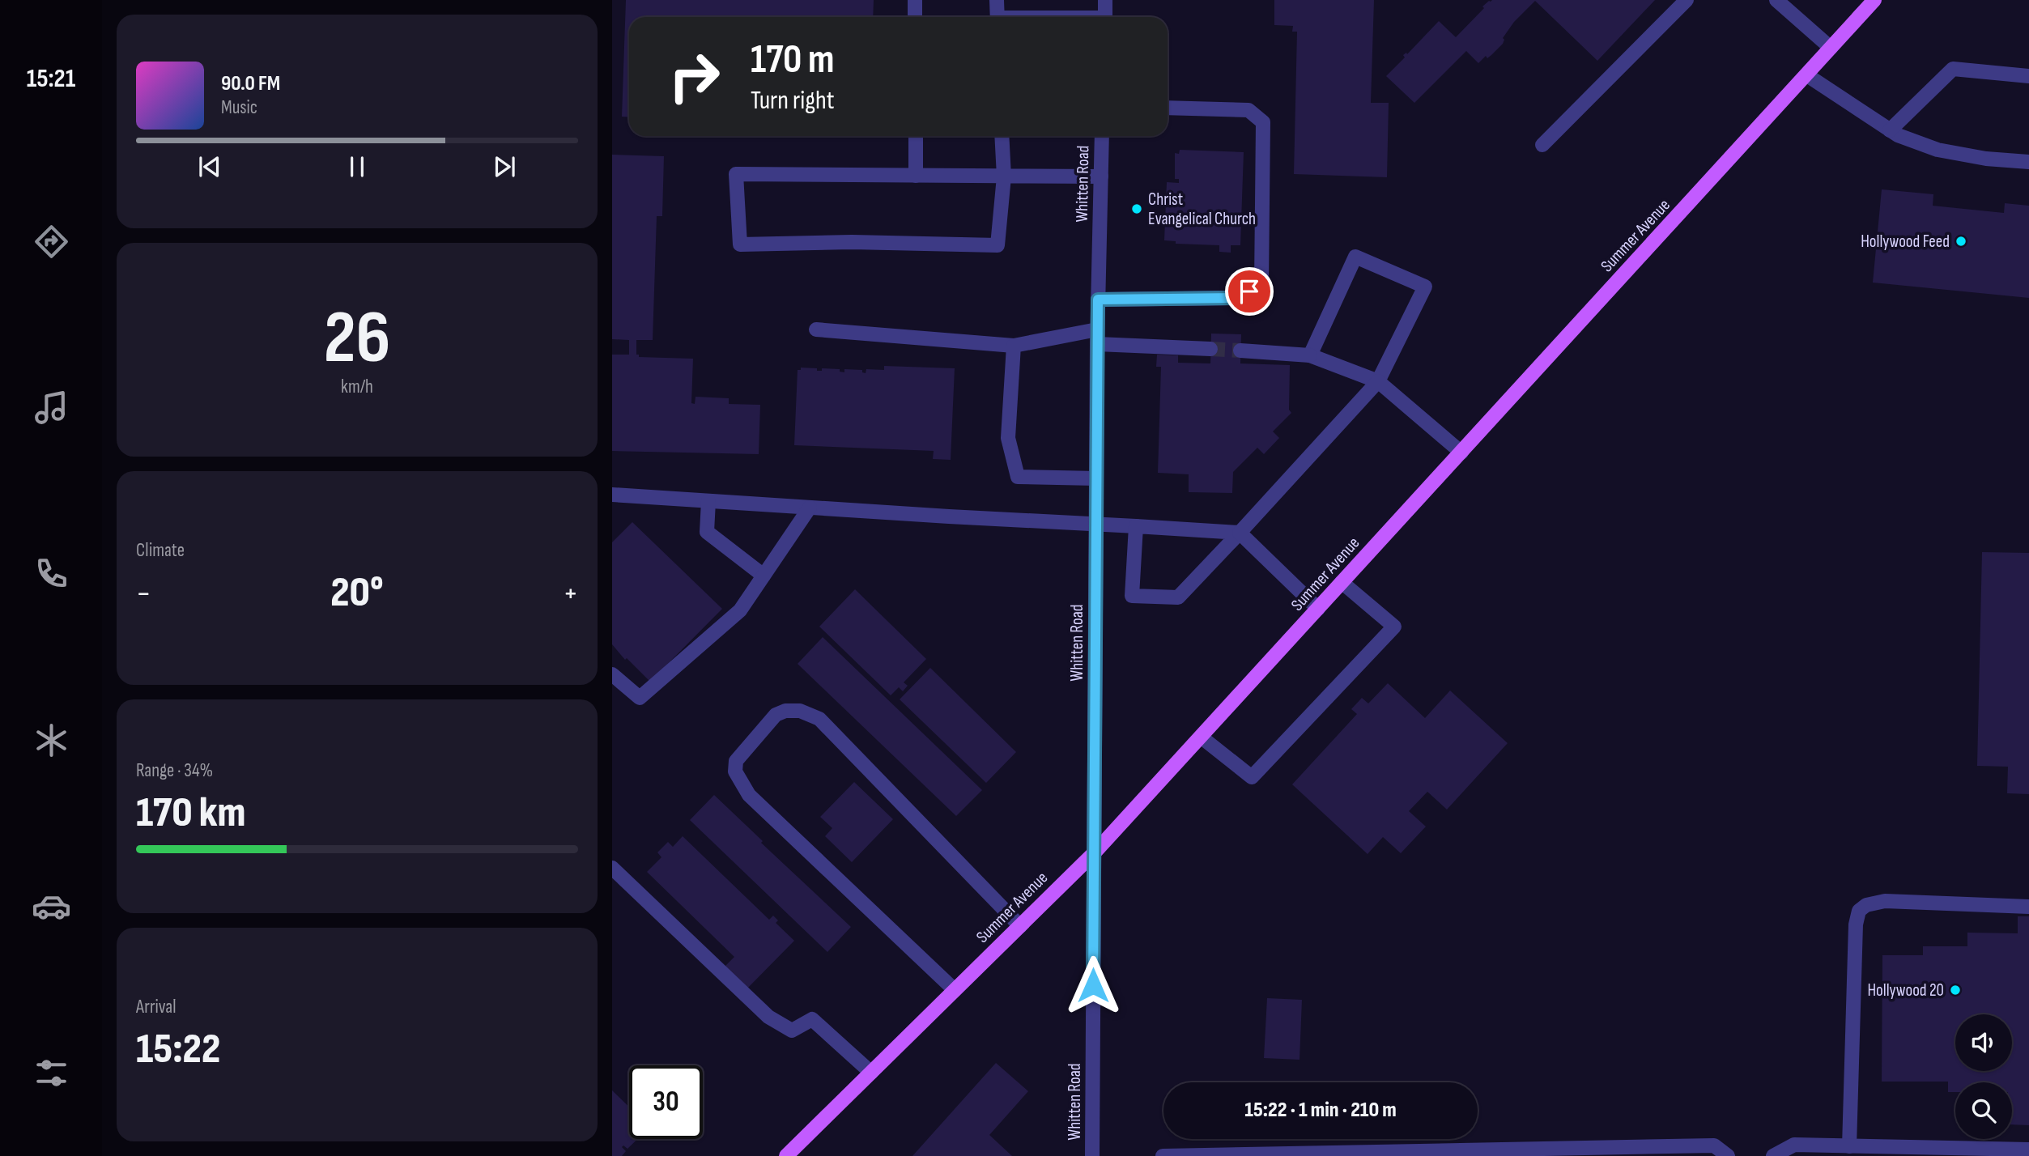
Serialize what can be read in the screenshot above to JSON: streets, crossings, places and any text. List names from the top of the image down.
{
  "streets": {
    "main road": ["Summer Avenue"],
    "street": ["Whitten Road"]
  },
  "crossings": [
    ["Whitten Road", "Summer Avenue"]
  ],
  "places": ["Christ Evangelical Church", "Hollywood Feed", "Hollywood 20"],
  "page": {
    "tabs": "15:21",
    "turn": ["170 m", "Turn right"],
    "song": ["90.0 FM", "Music"],
    "tile": [
      ["26", "km/h"],
      "Climate",
      ["Range · 34%", "170 km"],
      ["Arrival", "15:22"]
    ],
    "heat": ["−", "20°", "+"],
    "limit": "30",
    "trip": "15:22 · 1 min · 210 m"
  }
}
